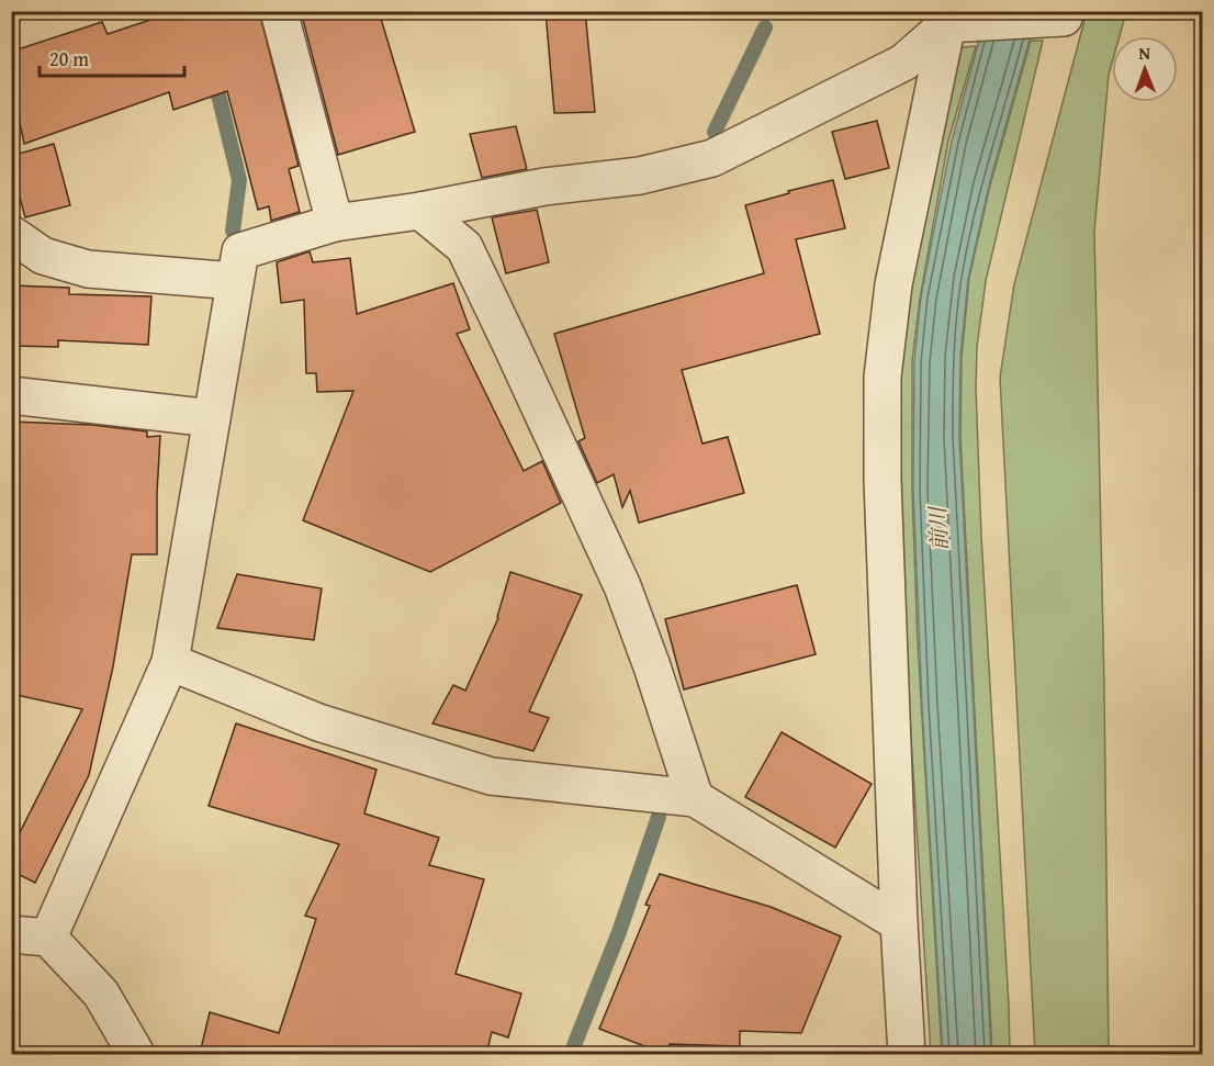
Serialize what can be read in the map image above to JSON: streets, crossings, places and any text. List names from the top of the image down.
{
  "water": ["前川"],
  "scale_bar": "20 m",
  "north": "top"
}
